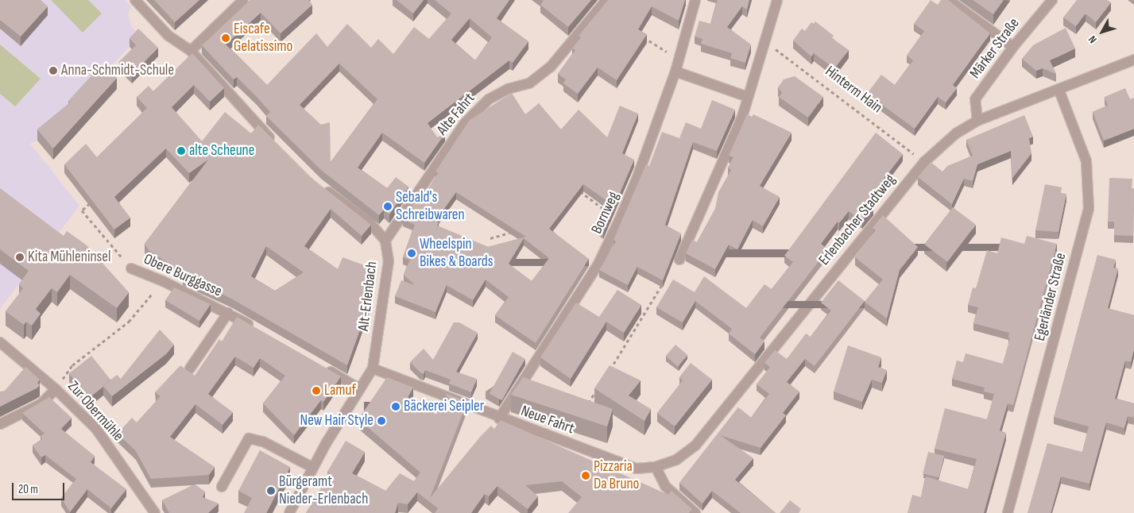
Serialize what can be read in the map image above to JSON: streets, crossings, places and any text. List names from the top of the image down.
{
  "streets": {
    "street": [
      "Märker Straße",
      "Alte Fahrt",
      "Bornweg",
      "Erlenbacher Stadtweg",
      "Obere Burggasse",
      "Alt-Erlenbach",
      "Egerländer Straße",
      "Zur Obermühle",
      "Neue Fahrt"
    ],
    "path": ["Hinterm Hain"]
  },
  "crossings": [
    ["Märker Straße", "Erlenbacher Stadtweg"],
    ["Hinterm Hain", "Erlenbacher Stadtweg"],
    ["Alte Fahrt", "Alt-Erlenbach"],
    ["Bornweg", "Neue Fahrt"],
    ["Erlenbacher Stadtweg", "Egerländer Straße"],
    ["Erlenbacher Stadtweg", "Neue Fahrt"],
    ["Alt-Erlenbach", "Neue Fahrt"]
  ],
  "places": [
    "Eiscafe Gelatissimo",
    "Anna-Schmidt-Schule",
    "alte Scheune",
    "Sebald's Schreibwaren",
    "Wheelspin Bikes & Boards",
    "Kita Mühleninsel",
    "Lamuf",
    "Bäckerei Seipler",
    "New Hair Style",
    "Pizzaria Da Bruno",
    "Bürgeramt Nieder-Erlenbach"
  ],
  "scale_bar": "20 m",
  "north": "bottom left"
}
